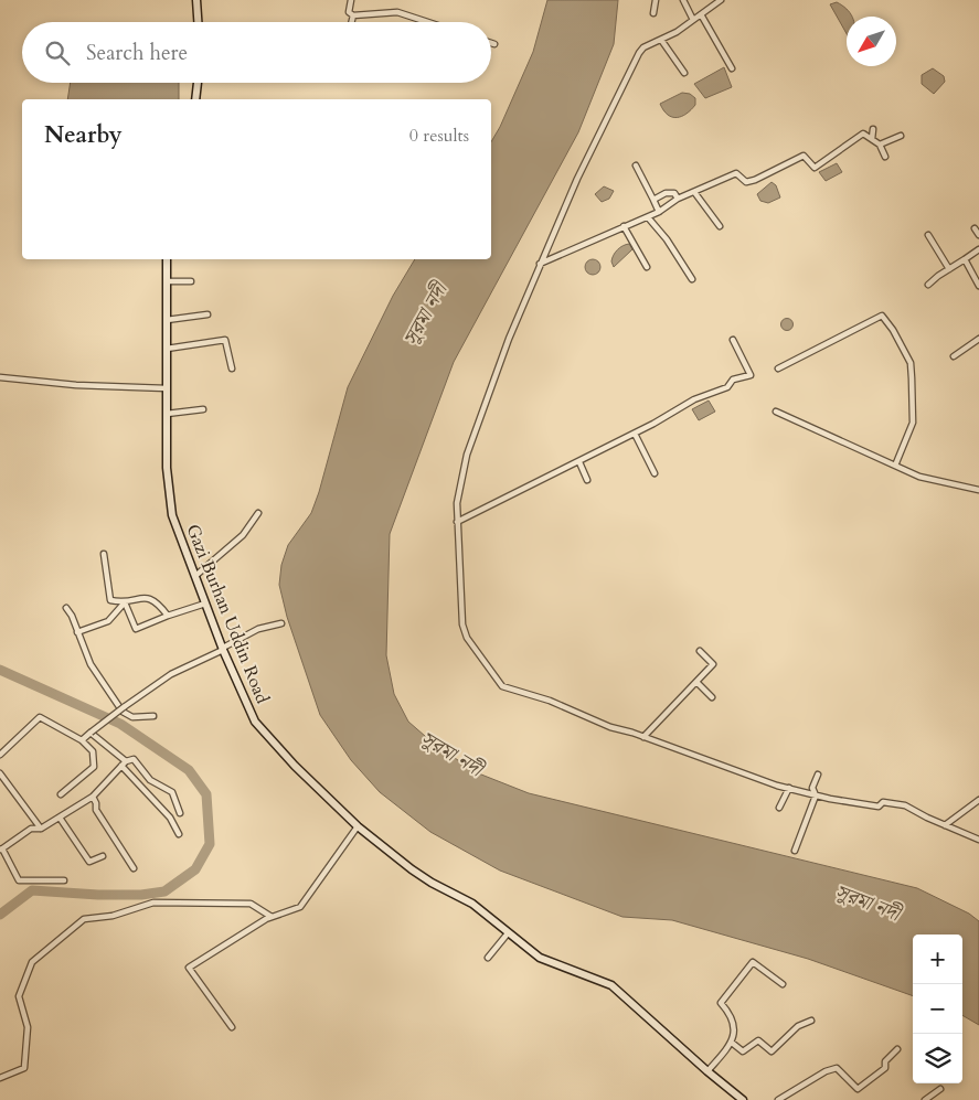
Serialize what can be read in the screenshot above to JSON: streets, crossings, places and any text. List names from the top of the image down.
{
  "streets": {
    "street": ["Gazi Burhan Uddin Road"]
  },
  "water": ["সুরমা নদী"],
  "north": "bottom left",
  "page": {
    "search": "Search here",
    "heading": ["Nearby", "0 results"],
    "map_buttons": ["+", "−"]
  }
}
